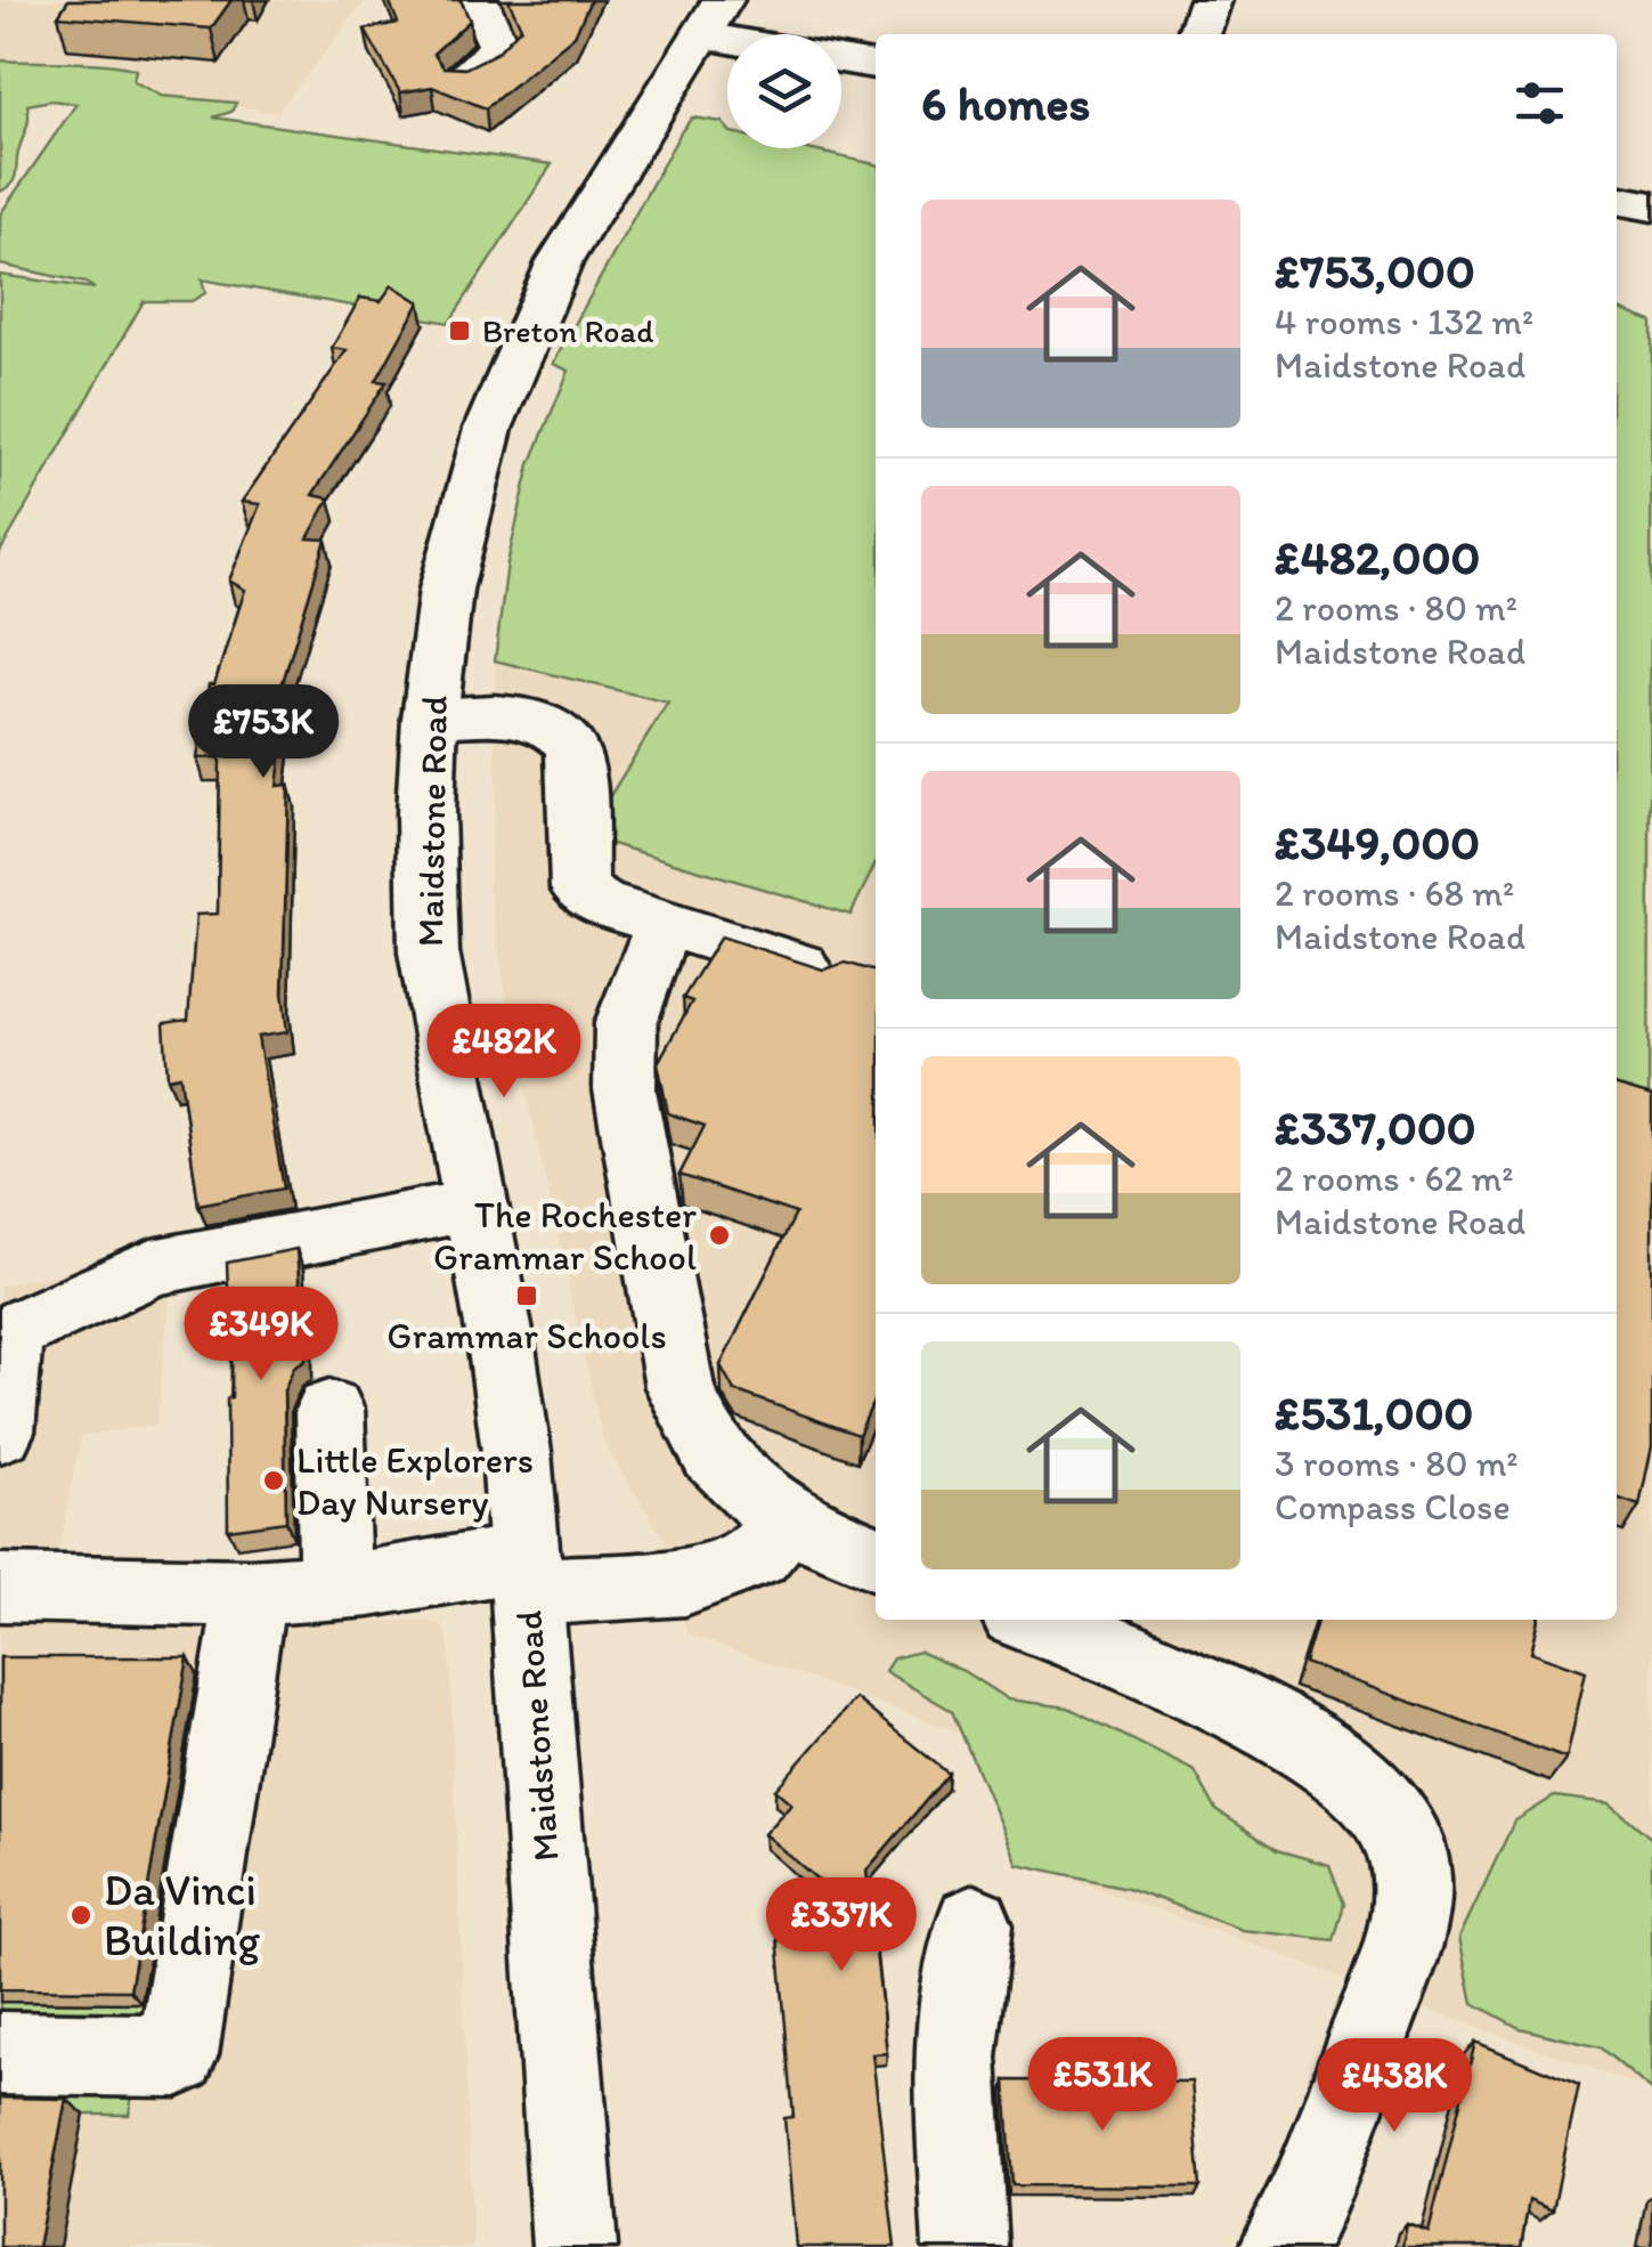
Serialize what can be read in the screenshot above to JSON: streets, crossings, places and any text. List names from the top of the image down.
{
  "streets": {
    "main road": ["Maidstone Road"]
  },
  "places": {
    "transit": ["Breton Road", "Grammar Schools"],
    "other": ["The Rochester Grammar School", "Little Explorers Day Nursery", "Da Vinci Building"]
  },
  "page": {
    "heading": "6 homes",
    "list": [
      {
        "name": "£753,000",
        "note": "4 rooms · 132 m² · Maidstone Road"
      },
      {
        "name": "£482,000",
        "note": "2 rooms · 80 m² · Maidstone Road"
      },
      {
        "name": "£349,000",
        "note": "2 rooms · 68 m² · Maidstone Road"
      },
      {
        "name": "£337,000",
        "note": "2 rooms · 62 m² · Maidstone Road"
      },
      {
        "name": "£531,000",
        "note": "3 rooms · 80 m² · Compass Close"
      }
    ],
    "price": [
      "£753K",
      "£482K",
      "£349K",
      "£337K",
      "£531K",
      "£438K"
    ]
  }
}
